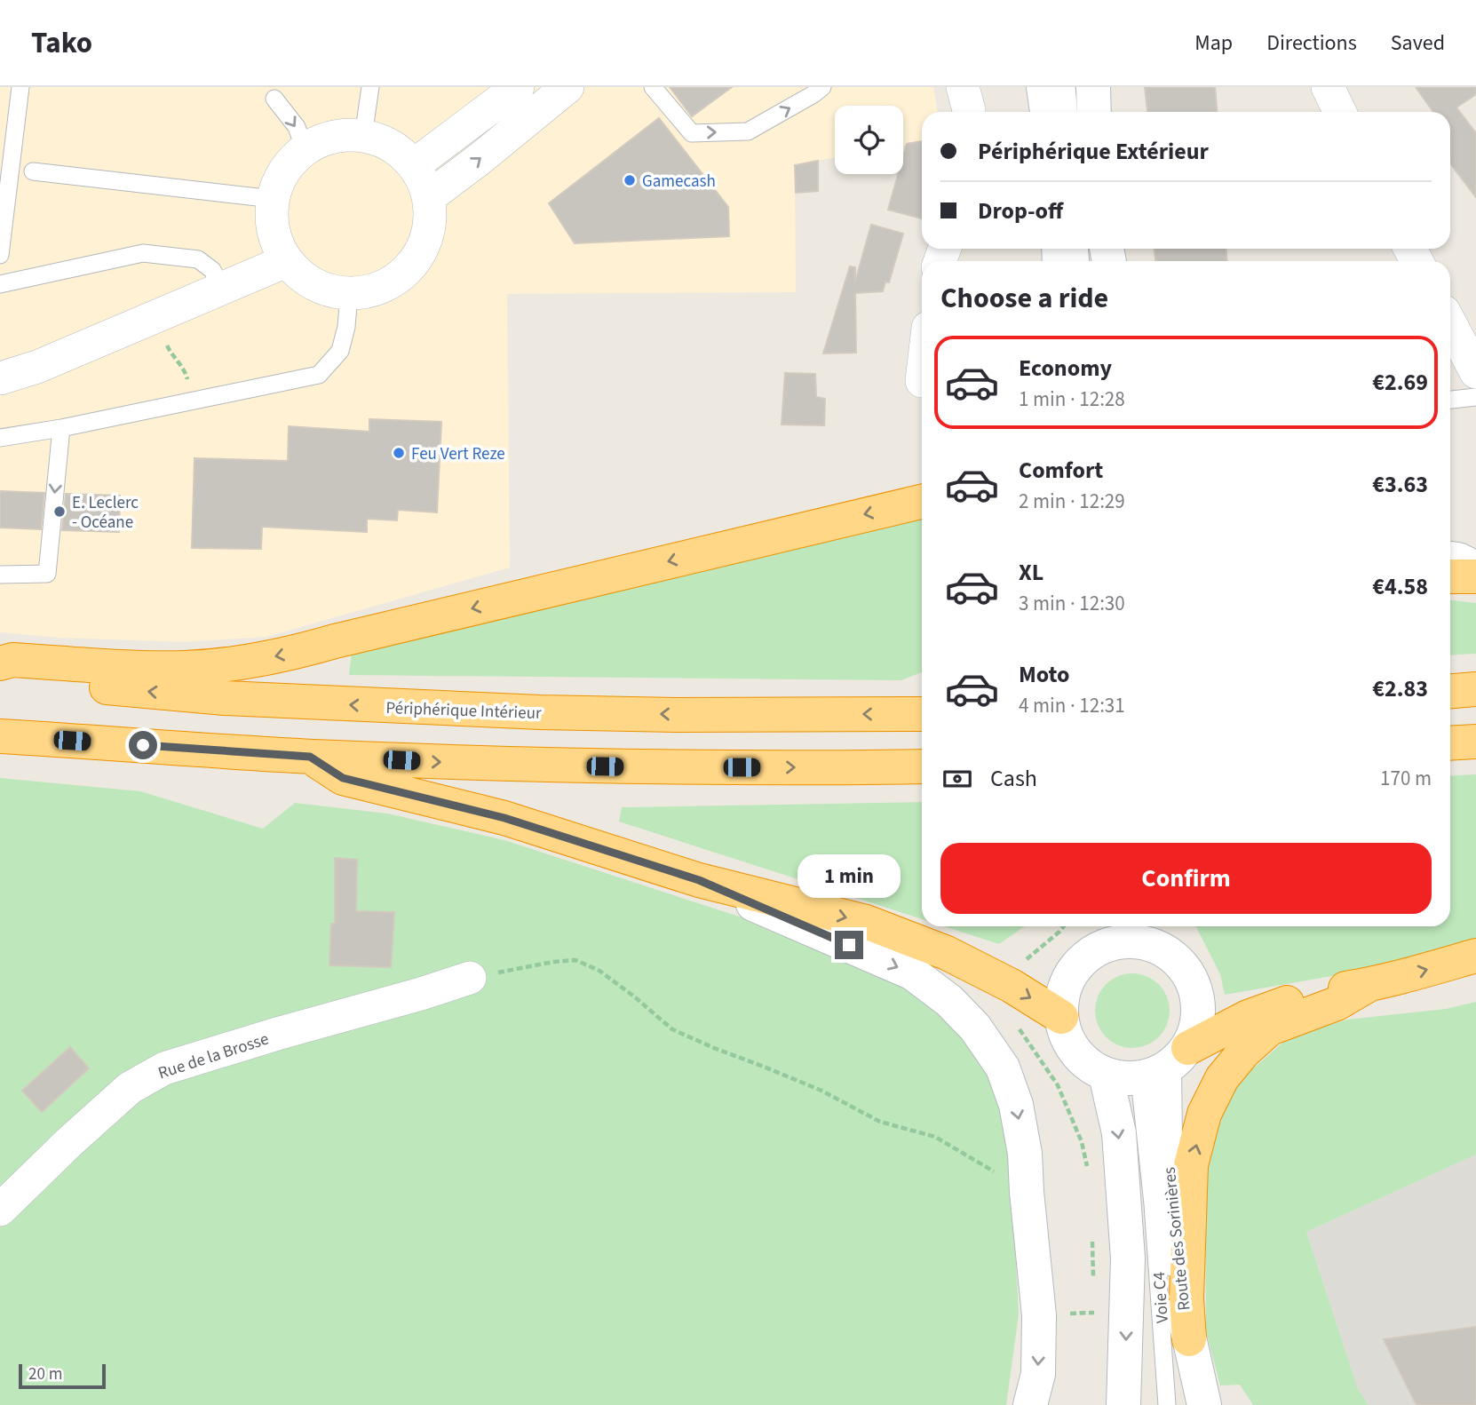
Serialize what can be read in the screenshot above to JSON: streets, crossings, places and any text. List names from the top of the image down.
{
  "streets": {
    "highway": ["Périphérique Intérieur"],
    "main road": ["Route des Sorinières"],
    "street": ["Rue de la Brosse"],
    "lane": ["Voie C4"]
  },
  "crossings": [
    ["Route des Sorinières", "Voie C4"]
  ],
  "places": ["Gamecash", "Feu Vert Reze", "E. Leclerc - Océane"],
  "scale_bar": "20 m",
  "page": {
    "header": "Tako",
    "nav": ["Map", "Directions", "Saved"],
    "banner": ["Périphérique Extérieur", "Drop-off"],
    "heading": "Choose a ride",
    "list": [
      {
        "name": "Economy",
        "note": "1 min · 12:28",
        "value": "€2.69"
      },
      {
        "name": "Comfort",
        "note": "2 min · 12:29",
        "value": "€3.63"
      },
      {
        "name": "XL",
        "note": "3 min · 12:30",
        "value": "€4.58"
      },
      {
        "name": "Moto",
        "note": "4 min · 12:31",
        "value": "€2.83"
      }
    ],
    "pay": ["Cash", "170 m"],
    "buttons": "Confirm",
    "bubble": "1 min",
    "scale": "20 m"
  }
}
